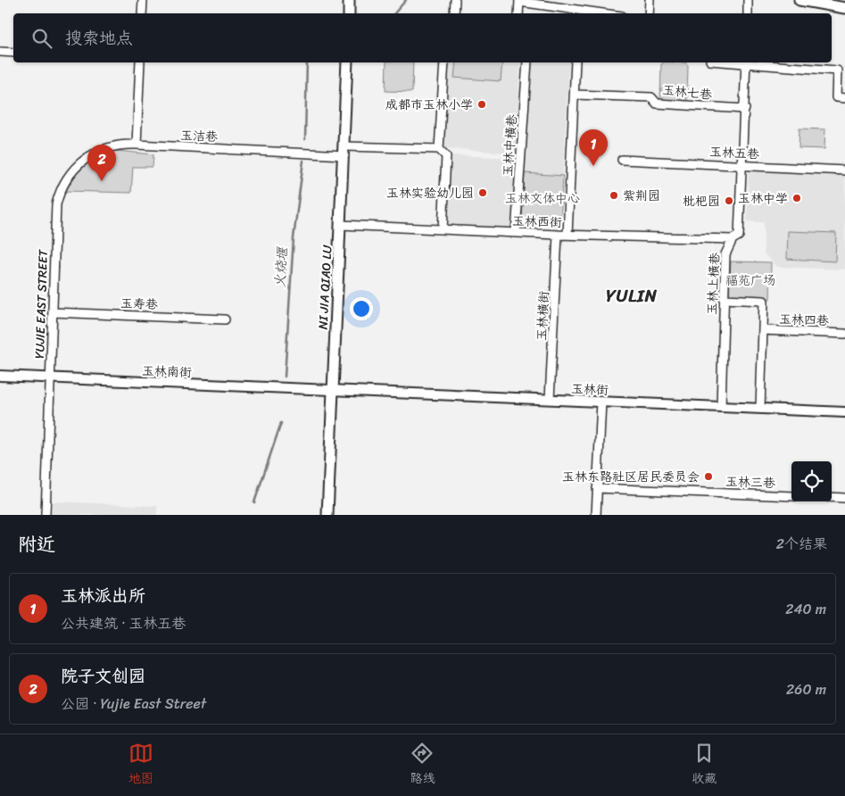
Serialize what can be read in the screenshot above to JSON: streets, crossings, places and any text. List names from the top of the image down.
{
  "streets": {
    "main road": ["NI JIA QIAO LU"],
    "street": [
      "玉林七巷",
      "玉洁巷",
      "玉林中横巷",
      "玉林五巷",
      "玉林西街",
      "玉林上横巷",
      "玉寿巷",
      "YUJIE EAST STREET",
      "玉林横街",
      "玉林四巷",
      "玉林南街",
      "玉林街",
      "玉林三巷"
    ]
  },
  "crossings": [
    ["玉林七巷", "玉林上横巷"],
    ["玉洁巷", "NI JIA QIAO LU"],
    ["玉洁巷", "YUJIE EAST STREET"],
    ["玉林中横巷", "玉林西街"],
    ["玉林五巷", "玉林上横巷"],
    ["玉林西街", "玉林上横巷"],
    ["玉林西街", "NI JIA QIAO LU"],
    ["玉林西街", "玉林横街"],
    ["玉林上横巷", "玉林街"],
    ["NI JIA QIAO LU", "玉林南街"],
    ["NI JIA QIAO LU", "玉林街"],
    ["玉寿巷", "YUJIE EAST STREET"],
    ["YUJIE EAST STREET", "玉林南街"],
    ["玉林横街", "玉林街"],
    ["玉林南街", "玉林街"]
  ],
  "districts": ["YULIN"],
  "water": ["火烧堰"],
  "parks": ["玉林文体中心", "福苑广场"],
  "places": [
    "成都市玉林小学",
    "玉林实验幼儿园",
    "紫荆园",
    "玉林中学",
    "枇杷园",
    "玉林东路社区居民委员会"
  ],
  "page": {
    "search": "搜索地点",
    "pins": ["1", "2"],
    "heading": ["附近", "2个结果"],
    "list": [
      {
        "mark": "1",
        "name": "玉林派出所",
        "note": "公共建筑 · 玉林五巷",
        "value": "240 m"
      },
      {
        "mark": "2",
        "name": "院子文创园",
        "note": "公园 · Yujie East Street",
        "value": "260 m"
      }
    ],
    "nav": ["地图", "路线", "收藏"]
  }
}
